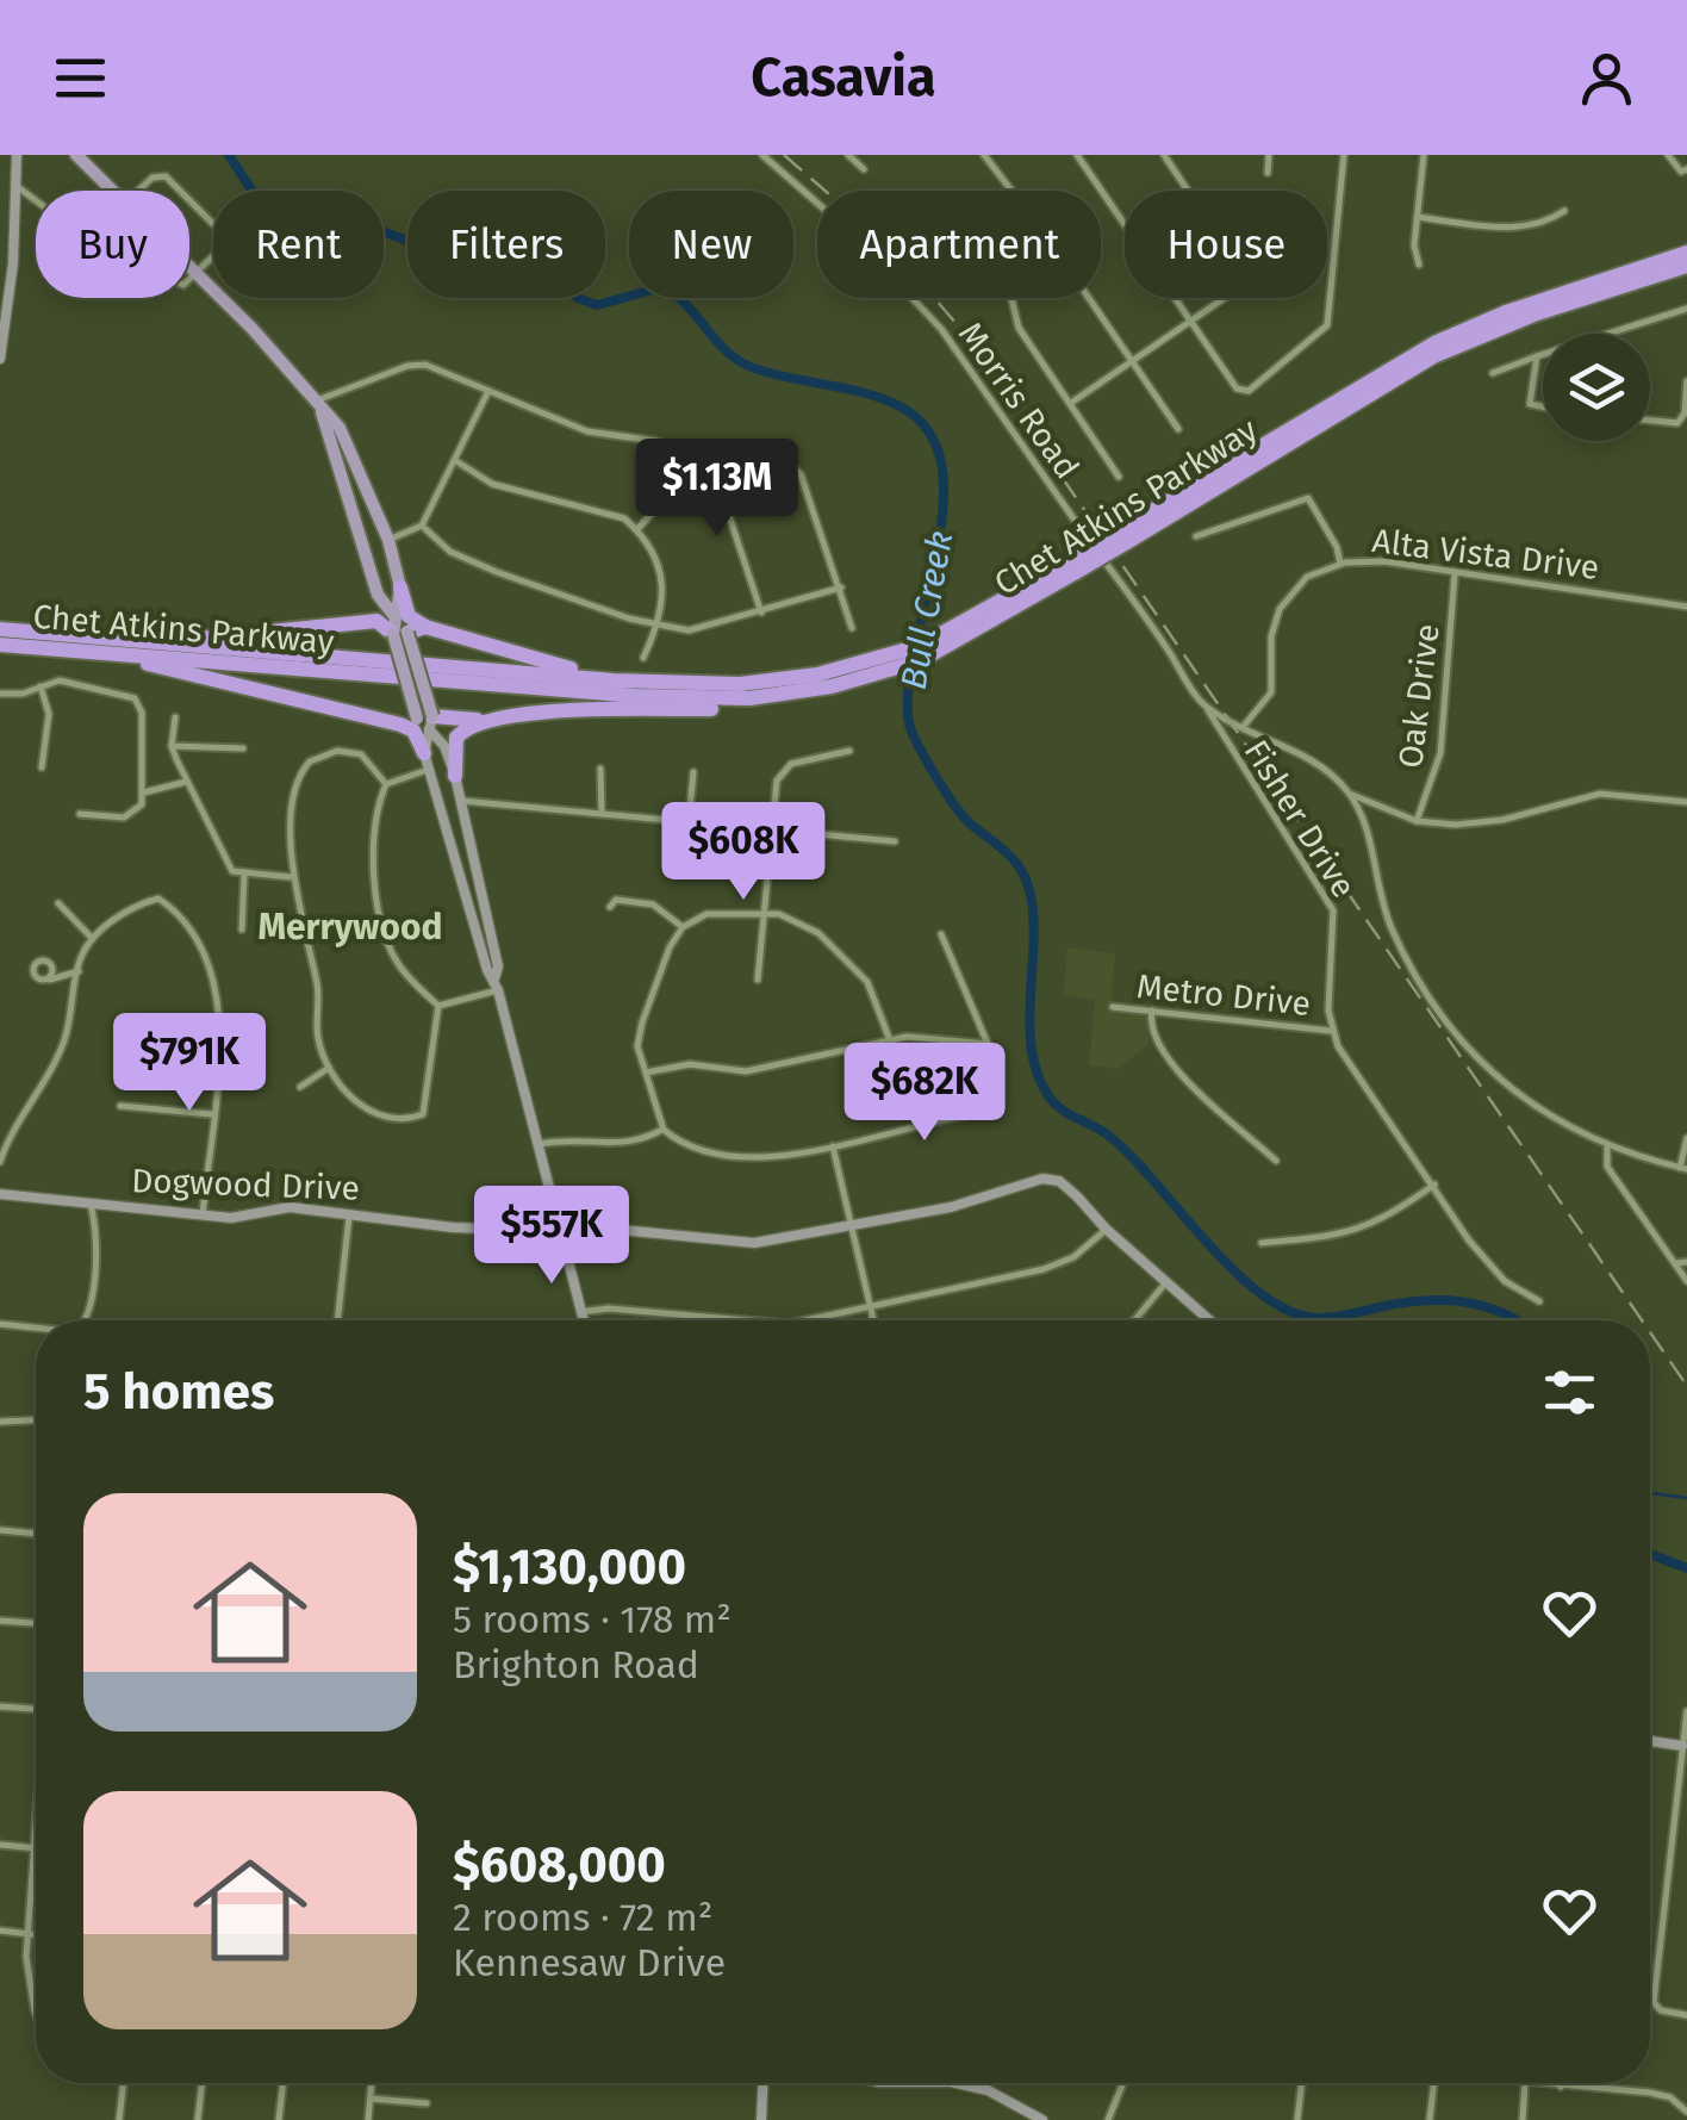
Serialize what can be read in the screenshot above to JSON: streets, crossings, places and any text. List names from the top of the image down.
{
  "streets": {
    "highway": ["Chet Atkins Parkway"],
    "street": [
      "Morris Road",
      "Alta Vista Drive",
      "Oak Drive",
      "Fisher Drive",
      "Metro Drive",
      "Dogwood Drive"
    ]
  },
  "crossings": [
    ["Morris Road", "Alta Vista Drive"],
    ["Morris Road", "Fisher Drive"],
    ["Alta Vista Drive", "Oak Drive"],
    ["Fisher Drive", "Metro Drive"]
  ],
  "districts": ["Merrywood"],
  "water": ["Bull Creek"],
  "page": {
    "header": "Casavia",
    "chip": [
      "Buy",
      "Rent",
      "Filters",
      "New",
      "Apartment",
      "House"
    ],
    "price": [
      "$1.13M",
      "$608K",
      "$791K",
      "$682K",
      "$557K"
    ],
    "heading": "5 homes",
    "list": [
      {
        "name": "$1,130,000",
        "note": "5 rooms · 178 m² · Brighton Road"
      },
      {
        "name": "$608,000",
        "note": "2 rooms · 72 m² · Kennesaw Drive"
      }
    ]
  }
}
